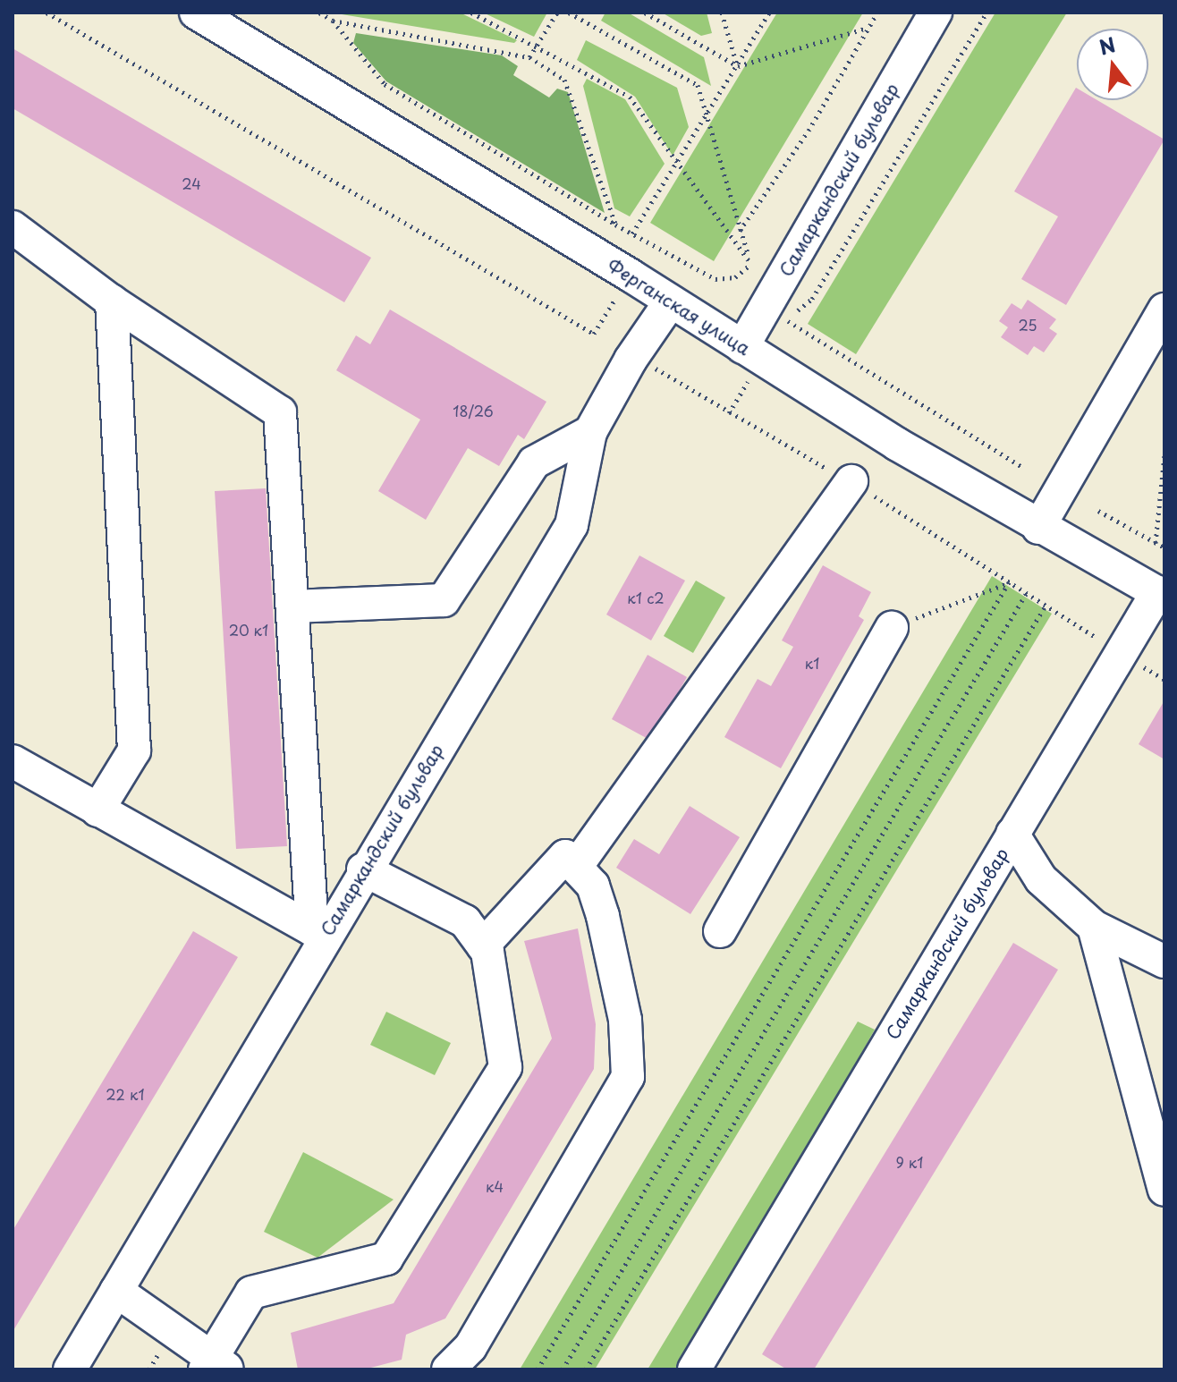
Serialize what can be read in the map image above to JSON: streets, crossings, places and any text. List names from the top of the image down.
{
  "streets": {
    "street": ["Самаркандский бульвар", "Ферганская улица"]
  },
  "crossings": [
    ["Самаркандский бульвар", "Ферганская улица"]
  ],
  "house_numbers": [
    "24",
    "25",
    "18/26",
    "к1 с2",
    "20 к1",
    "к1",
    "22 к1",
    "9 к1",
    "к4"
  ],
  "north": "top"
}
